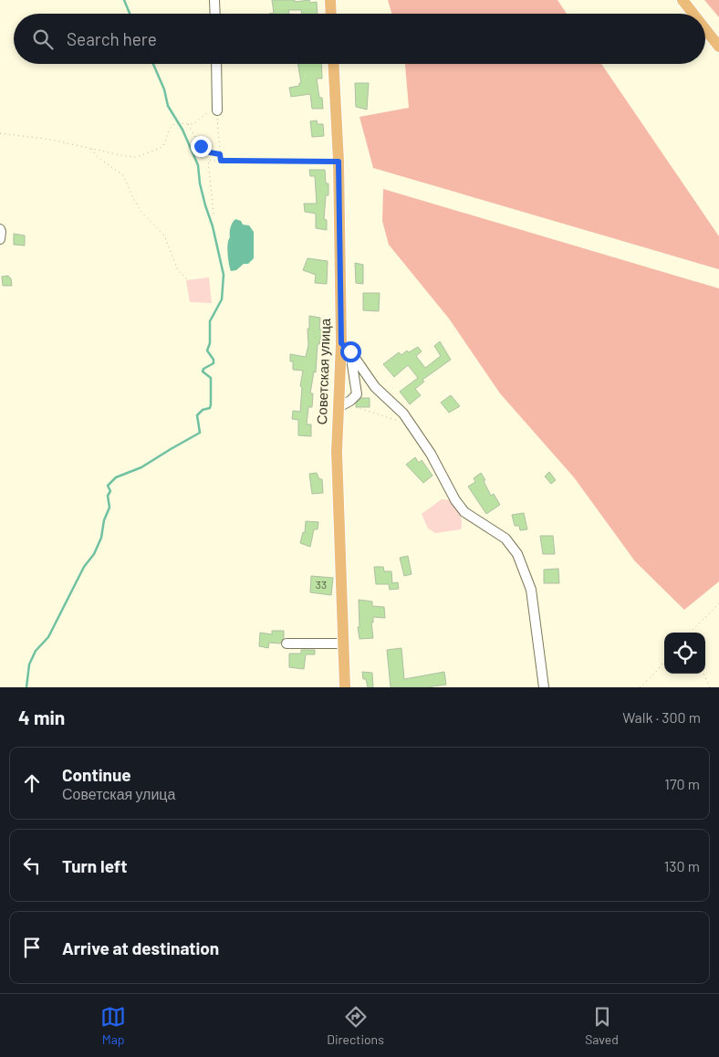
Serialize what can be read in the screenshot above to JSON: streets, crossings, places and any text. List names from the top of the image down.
{
  "streets": {
    "main road": ["Советская улица"]
  },
  "house_numbers": ["33"],
  "page": {
    "search": "Search here",
    "heading": ["4 min", "Walk · 300 m"],
    "list": [
      ["Continue", "Советская улица", "170 m"],
      ["Turn left", "130 m"],
      "Arrive at destination"
    ],
    "nav": ["Map", "Directions", "Saved"]
  }
}
